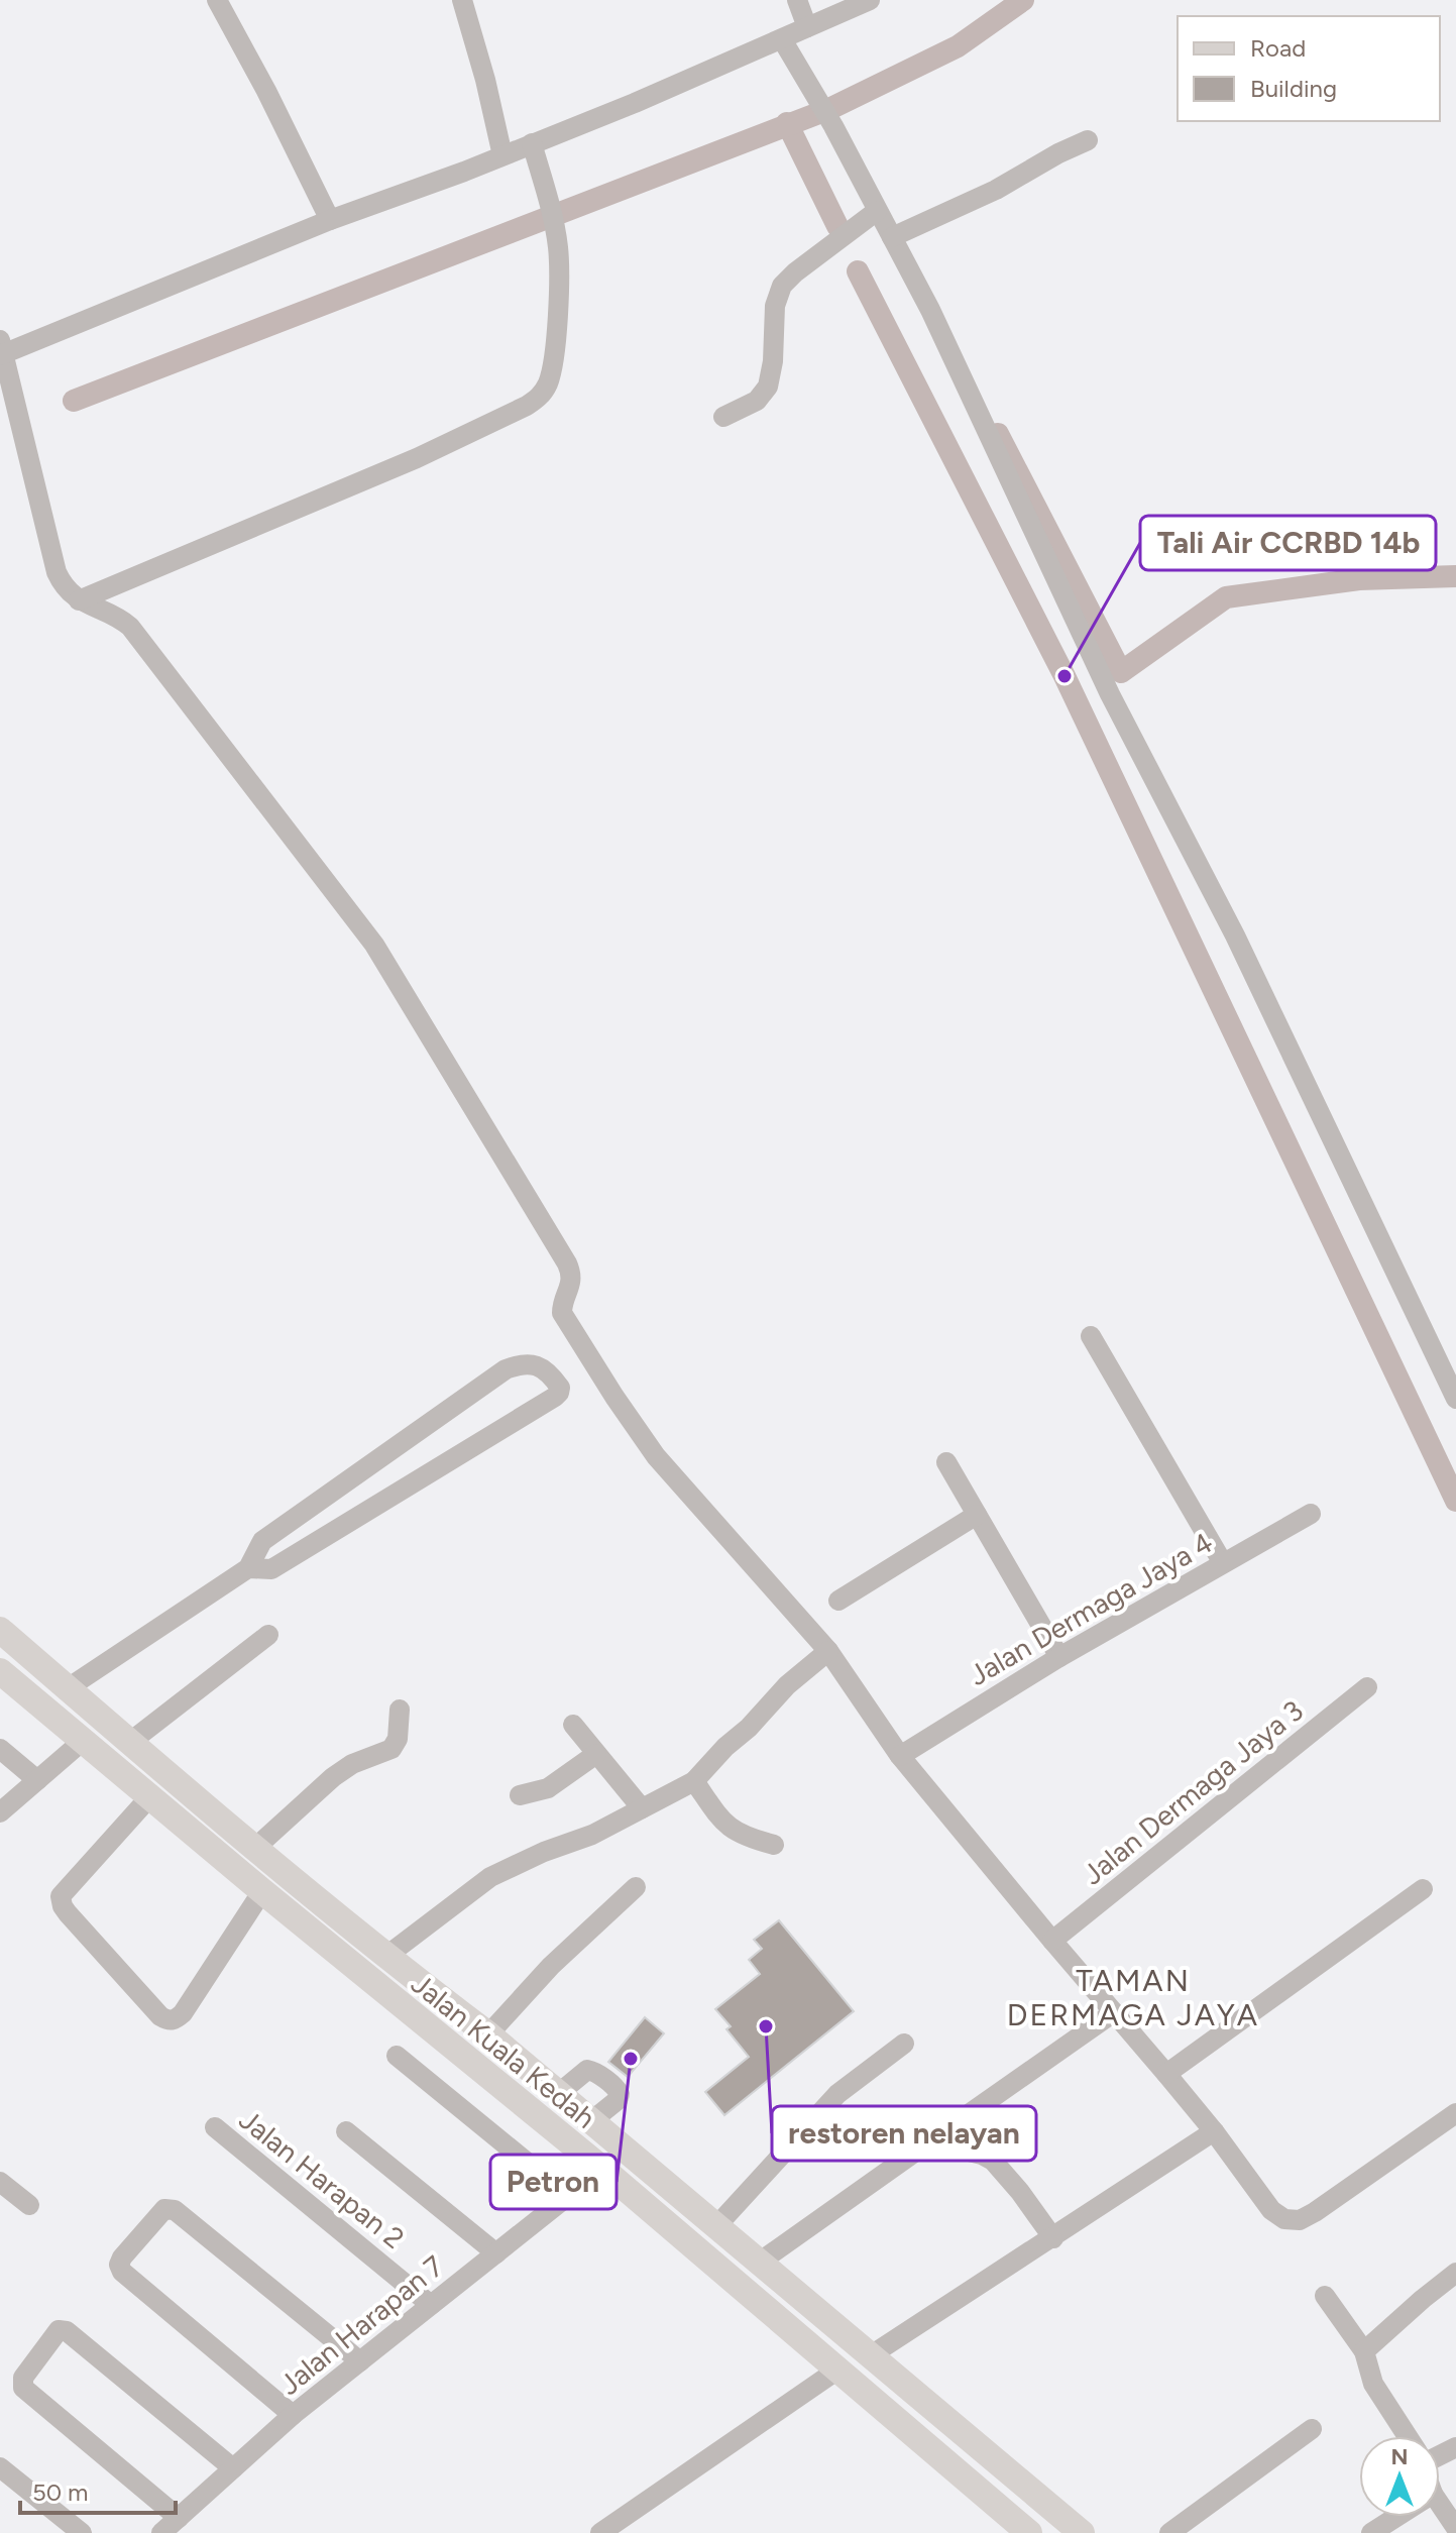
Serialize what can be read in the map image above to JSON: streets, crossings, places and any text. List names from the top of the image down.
{
  "streets": {
    "main road": ["Jalan Kuala Kedah"],
    "street": [
      "Jalan Dermaga Jaya 4",
      "Jalan Dermaga Jaya 3",
      "Jalan Harapan 2",
      "Jalan Harapan 7"
    ]
  },
  "crossings": [
    ["Jalan Kuala Kedah", "Jalan Harapan 7"],
    ["Jalan Harapan 2", "Jalan Harapan 7"]
  ],
  "districts": ["TAMAN DERMAGA JAYA"],
  "places": ["Tali Air CCRBD 14b", "restoren nelayan", "Petron"],
  "legend": ["Road", "Building"],
  "scale_bar": "50 m",
  "north": "top"
}
